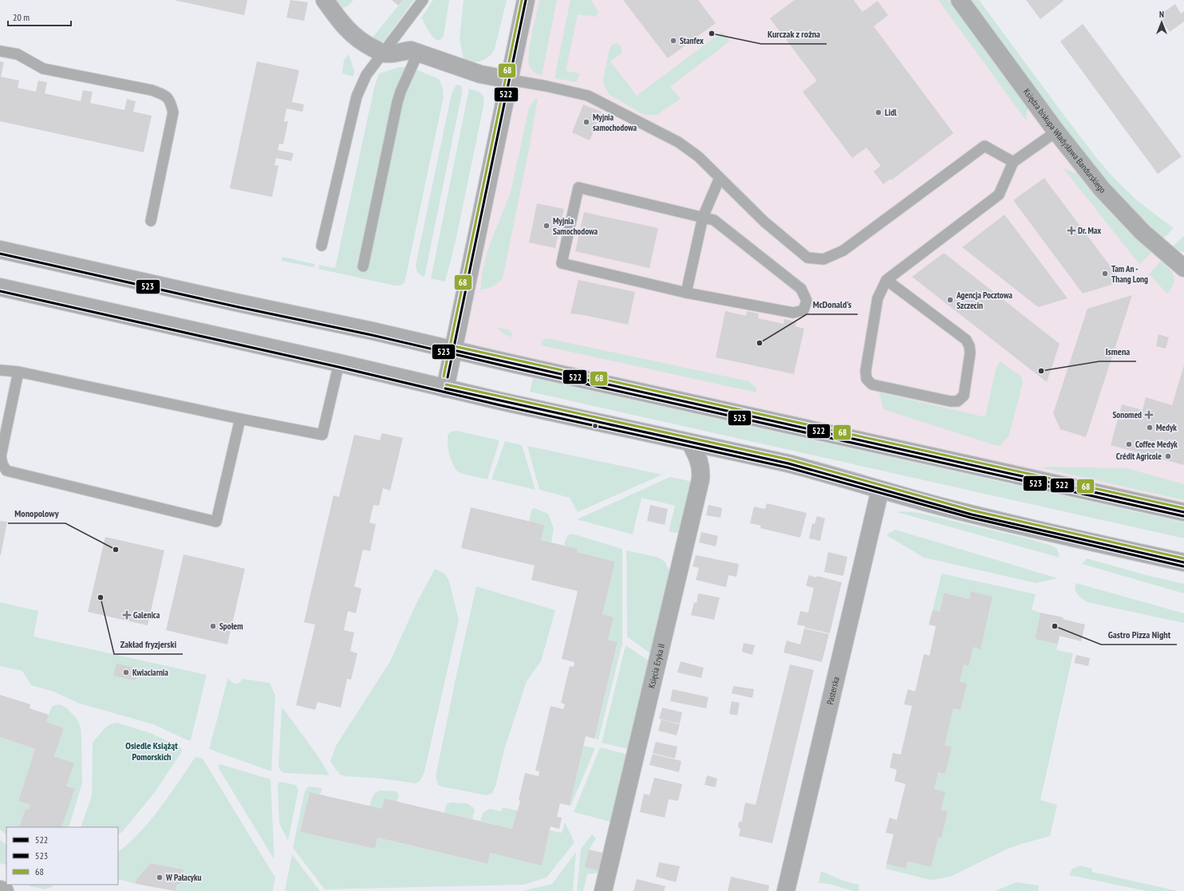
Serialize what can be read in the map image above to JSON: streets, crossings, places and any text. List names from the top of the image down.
{
  "streets": {
    "street": ["Księdza biskupa Władysława Bandurskiego", "Księcia Eryka II", "Pasterska"]
  },
  "districts": ["Osiedle Książąt Pomorskich"],
  "places": {
    "other": [
      "Kurczak z rożna",
      "Stanfex",
      "Lidl",
      "Myjnia samochodowa",
      "Myjnia Samochodowa",
      "Tam An - Thang Long",
      "Agencja Pocztowa Szczecin",
      "McDonald's",
      "Ismena",
      "Medyk",
      "Coffee Medyk",
      "Crédit Agricole",
      "Monopolowy",
      "Zakład fryzjerski",
      "Społem",
      "Gastro Pizza Night",
      "Kwiaciarnia",
      "W Pałacyku"
    ],
    "health": ["Dr. Max", "Sonomed", "Galenica"]
  },
  "lines": ["transit line 522", "transit line 68", "transit line 523"],
  "legend": ["522", "523", "68"],
  "scale_bar": "20 m",
  "north": "top"
}
